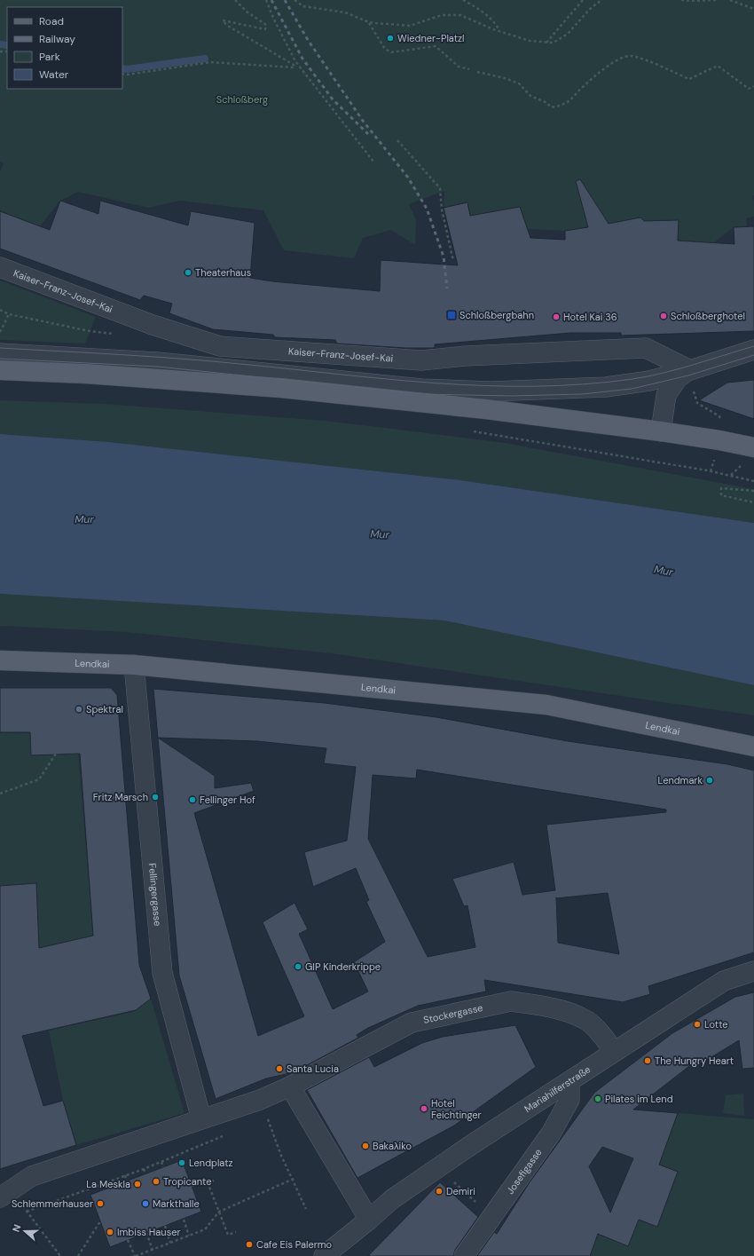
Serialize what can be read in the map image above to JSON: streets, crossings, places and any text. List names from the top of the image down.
{
  "streets": {
    "main road": ["Lendkai"],
    "street": [
      "Kaiser-Franz-Josef-Kai",
      "Fellingergasse",
      "Stockergasse",
      "Mariahilferstraße",
      "Josefigasse"
    ]
  },
  "crossings": [
    ["Lendkai", "Fellingergasse"],
    ["Stockergasse", "Mariahilferstraße"],
    ["Mariahilferstraße", "Josefigasse"]
  ],
  "water": ["Mur"],
  "parks": ["Schloßberg"],
  "places": {
    "other": [
      "Wiedner-Platzl",
      "Theaterhaus",
      "Schloßberghotel",
      "Hotel Kai 36",
      "Spektral",
      "Lendmark",
      "Fritz Marsch",
      "Fellinger Hof",
      "GIP Kinderkrippe",
      "Lotte",
      "The Hungry Heart",
      "Santa Lucia",
      "Pilates im Lend",
      "Hotel Feichtinger",
      "Bakaλiko",
      "Lendplatz",
      "Tropicante",
      "La Meskla",
      "Demiri",
      "Schlemmerhauser",
      "Markthalle",
      "Imbiss Hauser",
      "Cafe Eis Palermo"
    ],
    "transit": ["Schloßbergbahn"]
  },
  "legend": [
    "Road",
    "Railway",
    "Park",
    "Water"
  ],
  "north": "left"
}
